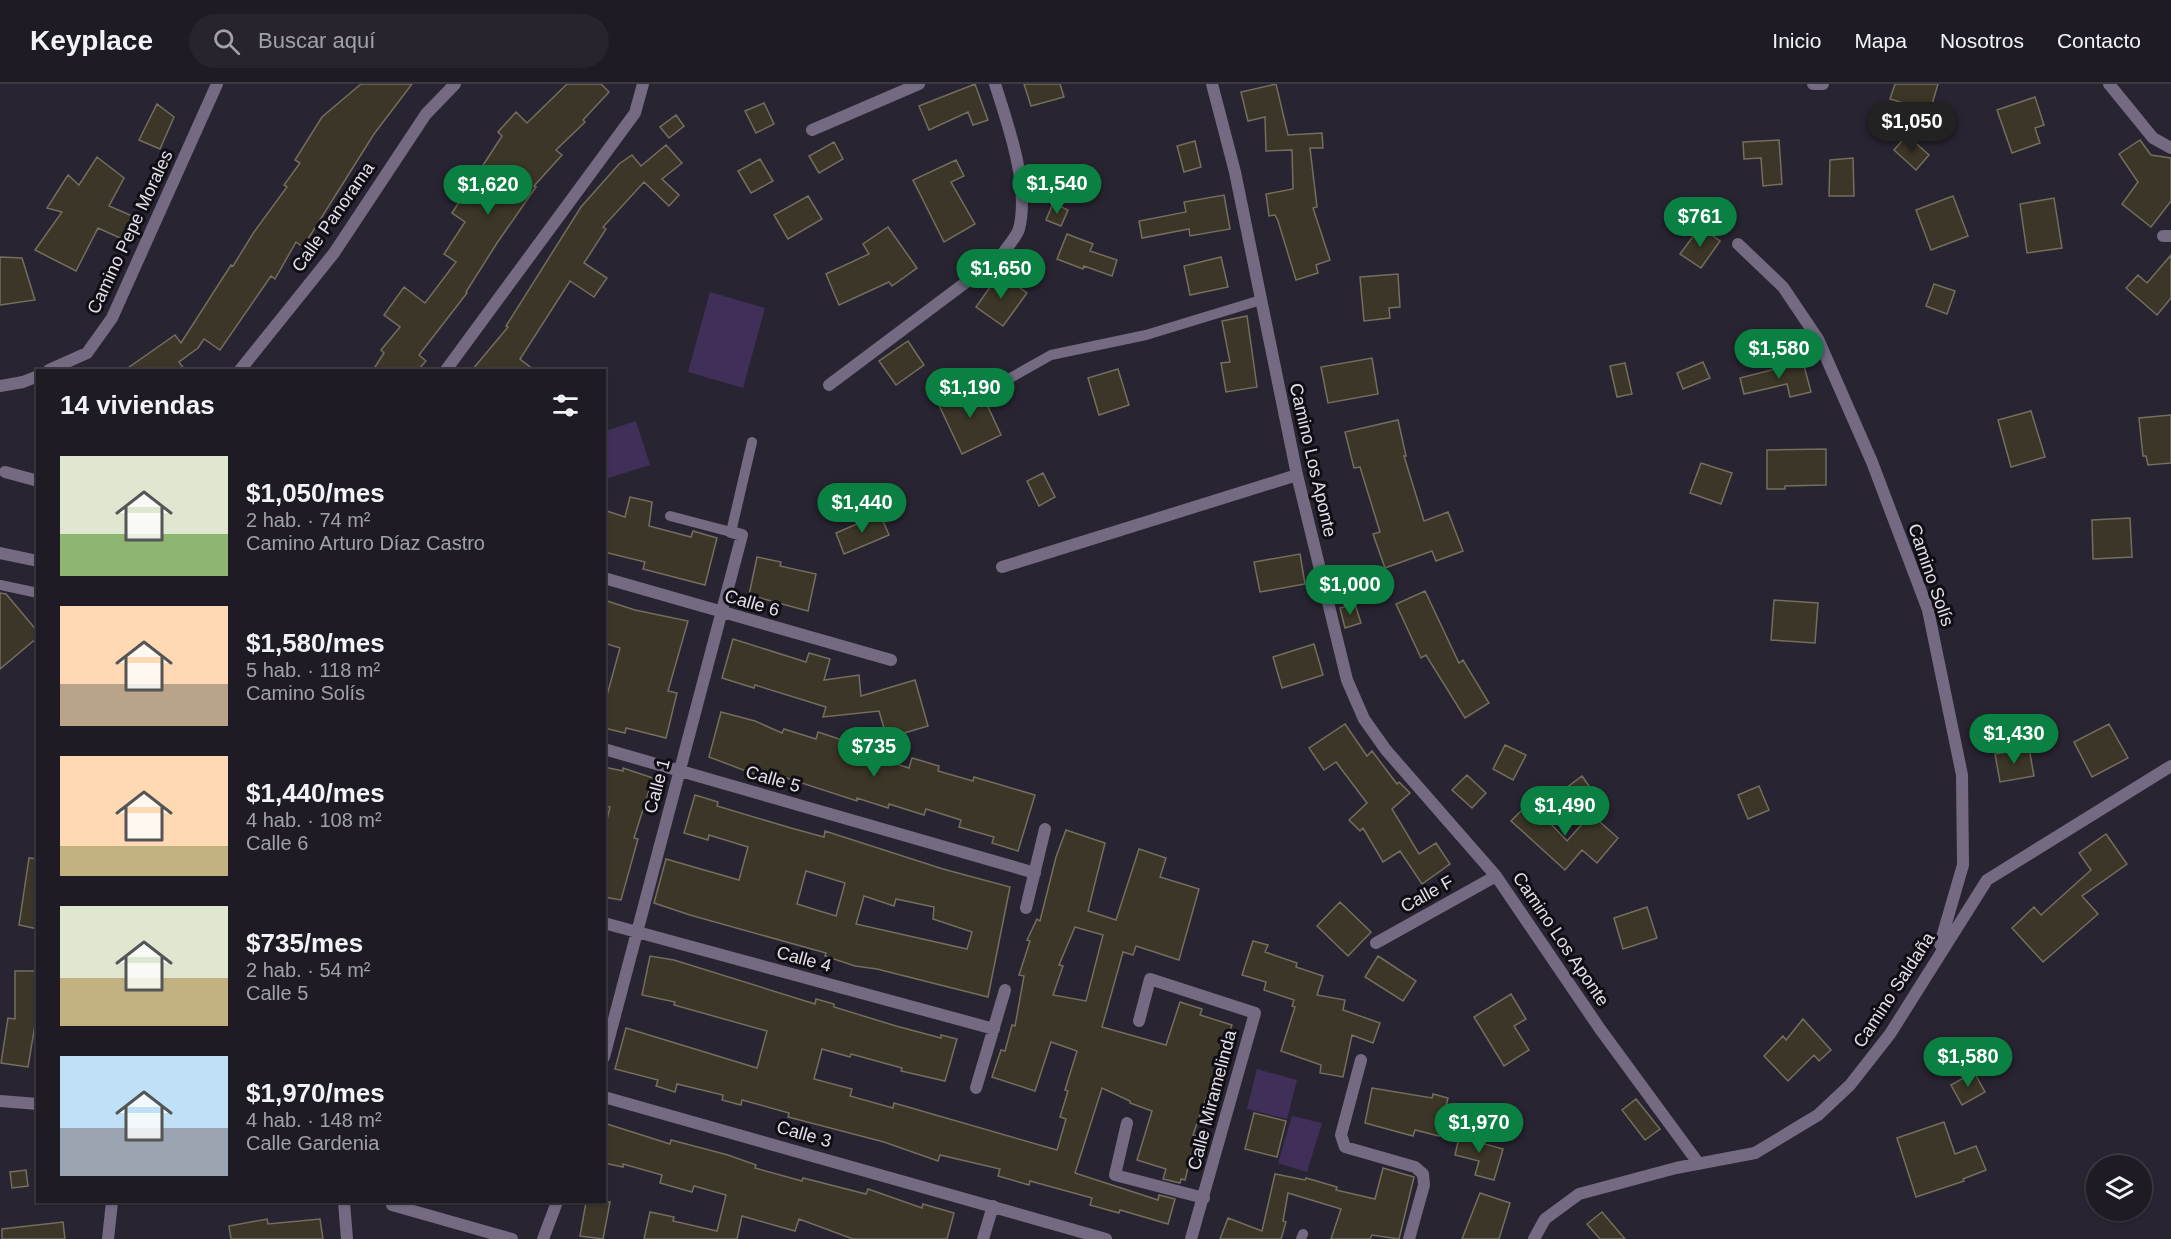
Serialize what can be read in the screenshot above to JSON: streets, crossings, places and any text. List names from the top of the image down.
{
  "streets": {
    "street": [
      "Calle Panorama",
      "Camino Pepe Morales",
      "Camino Los Aponte",
      "Camino Solís",
      "Calle 6",
      "Calle 5",
      "Calle 1",
      "Calle F",
      "Calle 4",
      "Camino Saldaña",
      "Calle Miramelinda",
      "Calle 3"
    ]
  },
  "crossings": [
    ["Camino Los Aponte", "Calle F"],
    ["Camino Los Aponte", "Camino Saldaña"],
    ["Camino Solís", "Camino Saldaña"],
    ["Calle 6", "Calle 1"],
    ["Calle 5", "Calle 1"],
    ["Calle 1", "Calle 4"]
  ],
  "page": {
    "header": "Keyplace",
    "search": "Buscar aquí",
    "nav": [
      "Inicio",
      "Mapa",
      "Nosotros",
      "Contacto"
    ],
    "price": [
      "$1,050",
      "$1,540",
      "$1,620",
      "$761",
      "$1,650",
      "$1,580",
      "$1,190",
      "$1,440",
      "$1,000",
      "$1,430",
      "$735",
      "$1,490",
      "$1,580",
      "$1,970"
    ],
    "heading": "14 viviendas",
    "list": [
      {
        "name": "$1,050/mes",
        "note": "2 hab. · 74 m² · Camino Arturo Díaz Castro"
      },
      {
        "name": "$1,580/mes",
        "note": "5 hab. · 118 m² · Camino Solís"
      },
      {
        "name": "$1,440/mes",
        "note": "4 hab. · 108 m² · Calle 6"
      },
      {
        "name": "$735/mes",
        "note": "2 hab. · 54 m² · Calle 5"
      },
      {
        "name": "$1,970/mes",
        "note": "4 hab. · 148 m² · Calle Gardenia"
      }
    ]
  }
}
